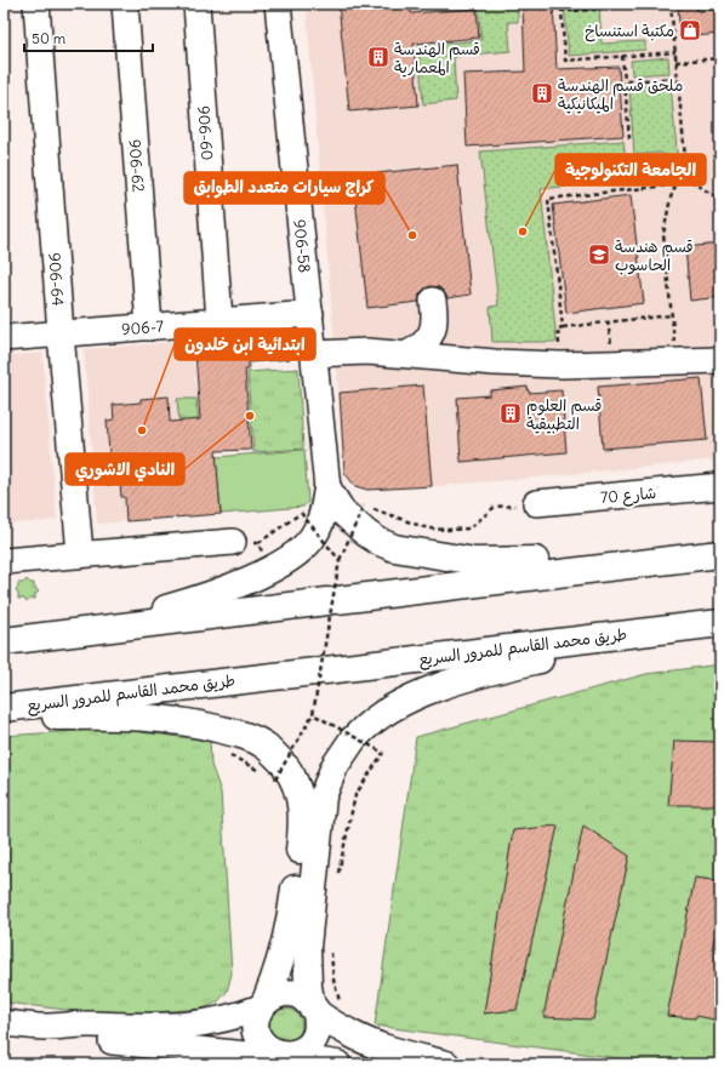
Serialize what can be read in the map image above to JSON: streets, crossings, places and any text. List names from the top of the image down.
{
  "streets": {
    "main road": ["طريق محمد القاسم للمرور السريع"],
    "street": [
      "906-60",
      "906-62",
      "906-58",
      "906-64",
      "906-7",
      "شارع 70"
    ]
  },
  "crossings": [
    ["906-60", "906-7"],
    ["906-62", "906-7"],
    ["906-58", "906-7"],
    ["906-64", "906-7"]
  ],
  "places": {
    "shop": ["مكتبة استنساخ"],
    "building": ["قسم الهندسة المعمارية", "ملحق قسم الهندسة الميكانيكية", "قسم العلوم التطبيقية"],
    "other": [
      "الجامعة التكنولوجية",
      "كراج سيارات متعدد الطوابق",
      "النادي الاشوري",
      "ابتدائية ابن خلدون"
    ],
    "school or university": ["قسم هندسة الحاسوب"]
  },
  "scale_bar": "50 m"
}
